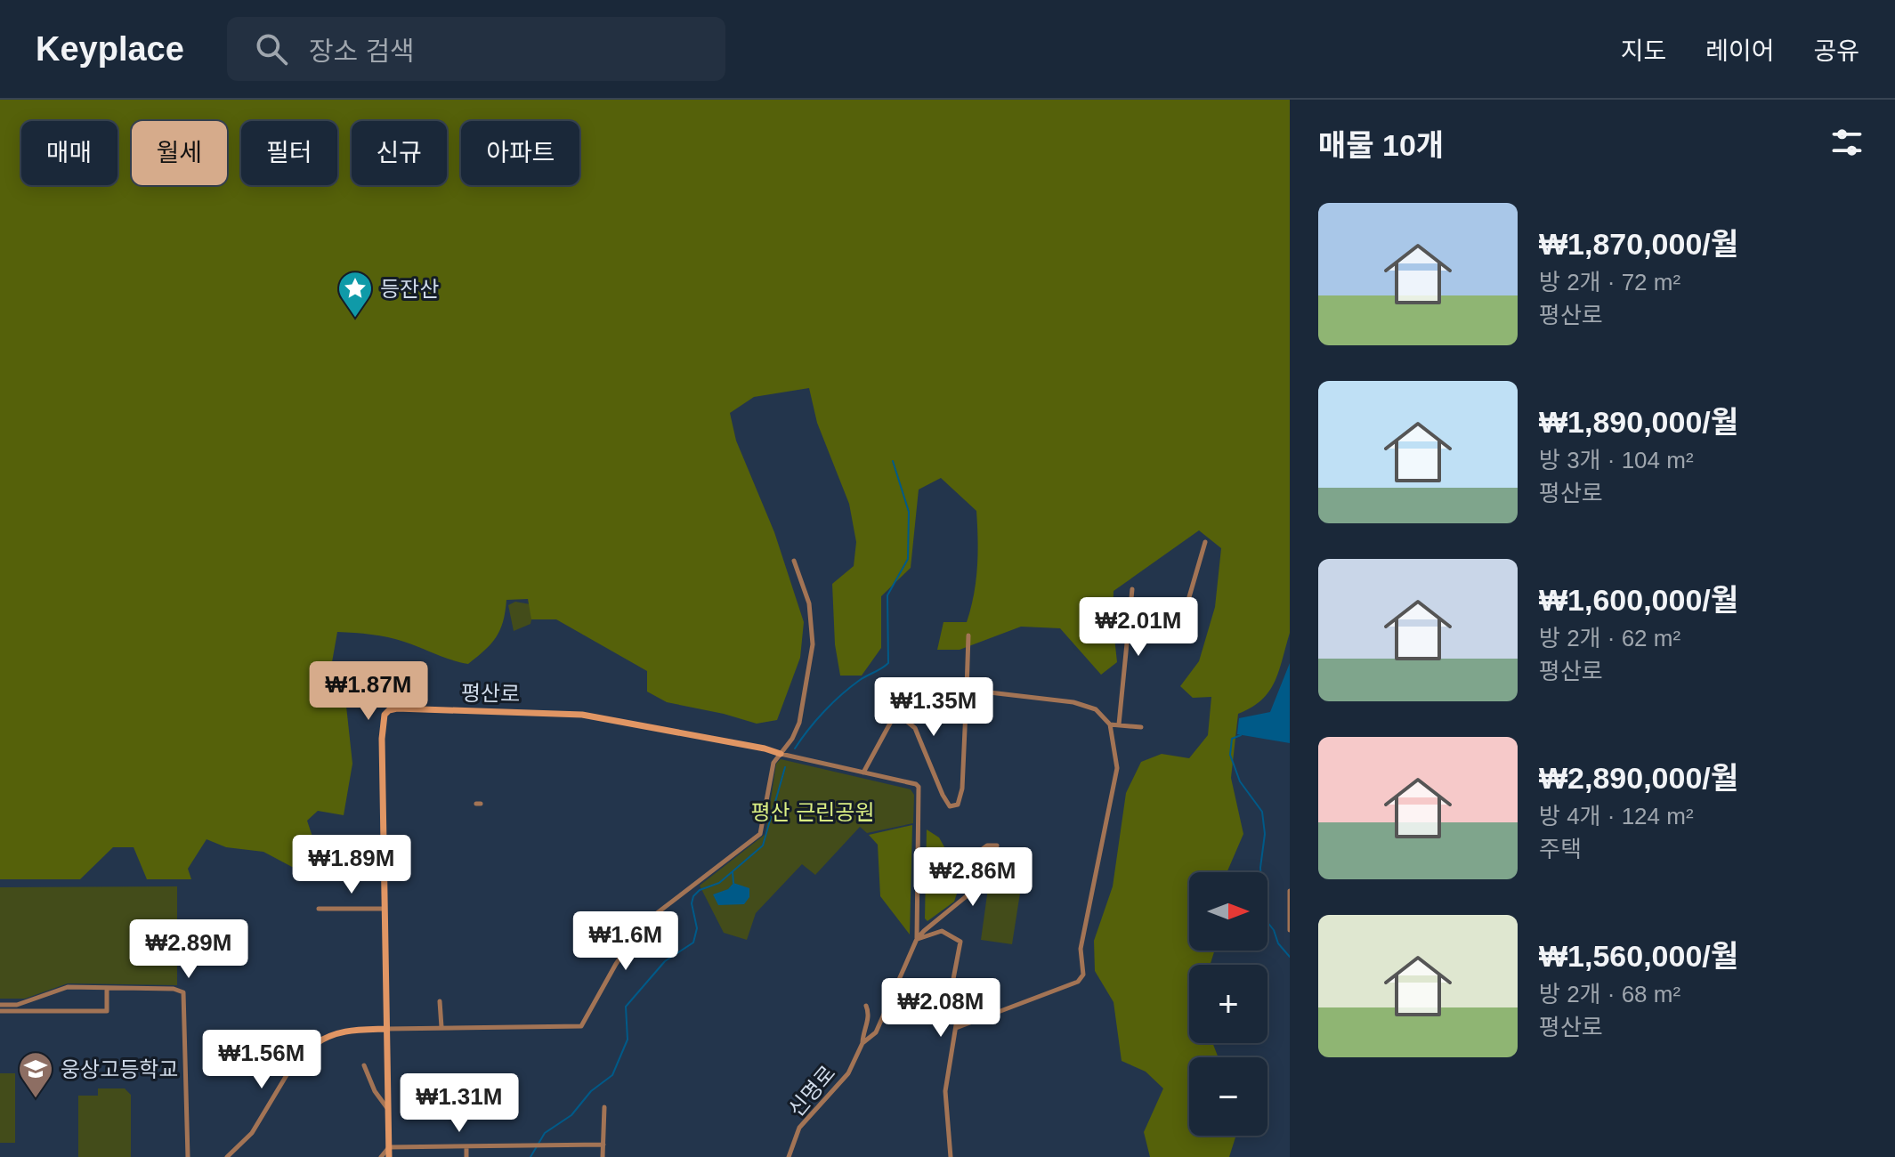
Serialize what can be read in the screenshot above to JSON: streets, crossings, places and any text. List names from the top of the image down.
{
  "streets": {
    "street": ["평산로", "신명로"]
  },
  "parks": ["평산 근린공원"],
  "places": {
    "place": ["등잔산"],
    "school or university": ["웅상고등학교"]
  },
  "north": "right",
  "page": {
    "header": "Keyplace",
    "search": "장소 검색",
    "nav": ["지도", "레이어", "공유"],
    "heading": "매물 10개",
    "chip": [
      "매매",
      "월세",
      "필터",
      "신규",
      "아파트"
    ],
    "list": [
      {
        "name": "₩1,870,000/월",
        "note": "방 2개 · 72 m² · 평산로"
      },
      {
        "name": "₩1,890,000/월",
        "note": "방 3개 · 104 m² · 평산로"
      },
      {
        "name": "₩1,600,000/월",
        "note": "방 2개 · 62 m² · 평산로"
      },
      {
        "name": "₩2,890,000/월",
        "note": "방 4개 · 124 m² · 주택"
      },
      {
        "name": "₩1,560,000/월",
        "note": "방 2개 · 68 m² · 평산로"
      }
    ],
    "price": [
      "₩2.01M",
      "₩1.87M",
      "₩1.35M",
      "₩1.89M",
      "₩2.86M",
      "₩1.6M",
      "₩2.89M",
      "₩2.08M",
      "₩1.56M",
      "₩1.31M"
    ],
    "map_buttons": ["+", "−"]
  }
}
